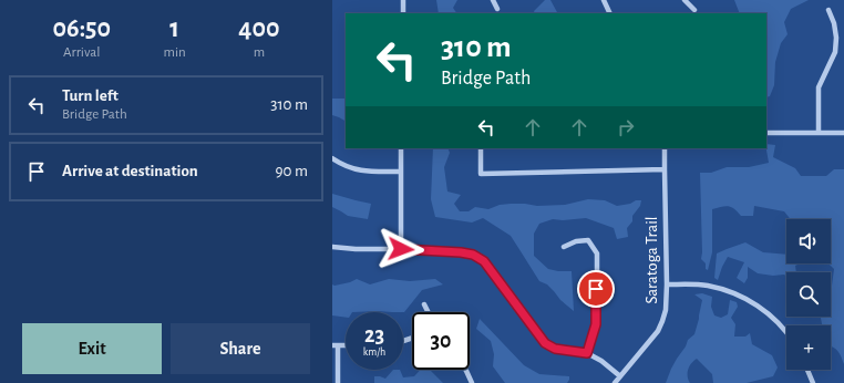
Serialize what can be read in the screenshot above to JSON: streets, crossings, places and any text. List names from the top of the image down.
{
  "streets": {
    "street": ["Saratoga Trail"]
  },
  "page": {
    "eta": [
      "06:50",
      "Arrival",
      "1",
      "min",
      "400",
      "m"
    ],
    "turn": ["310 m", "Bridge Path"],
    "list": [
      {
        "name": "Turn left",
        "note": "Bridge Path",
        "value": "310 m"
      },
      {
        "name": "Arrive at destination",
        "value": "90 m"
      }
    ],
    "map_buttons": "+",
    "speed": "23 km/h",
    "limit": "30",
    "buttons": ["Exit", "Share"]
  }
}
